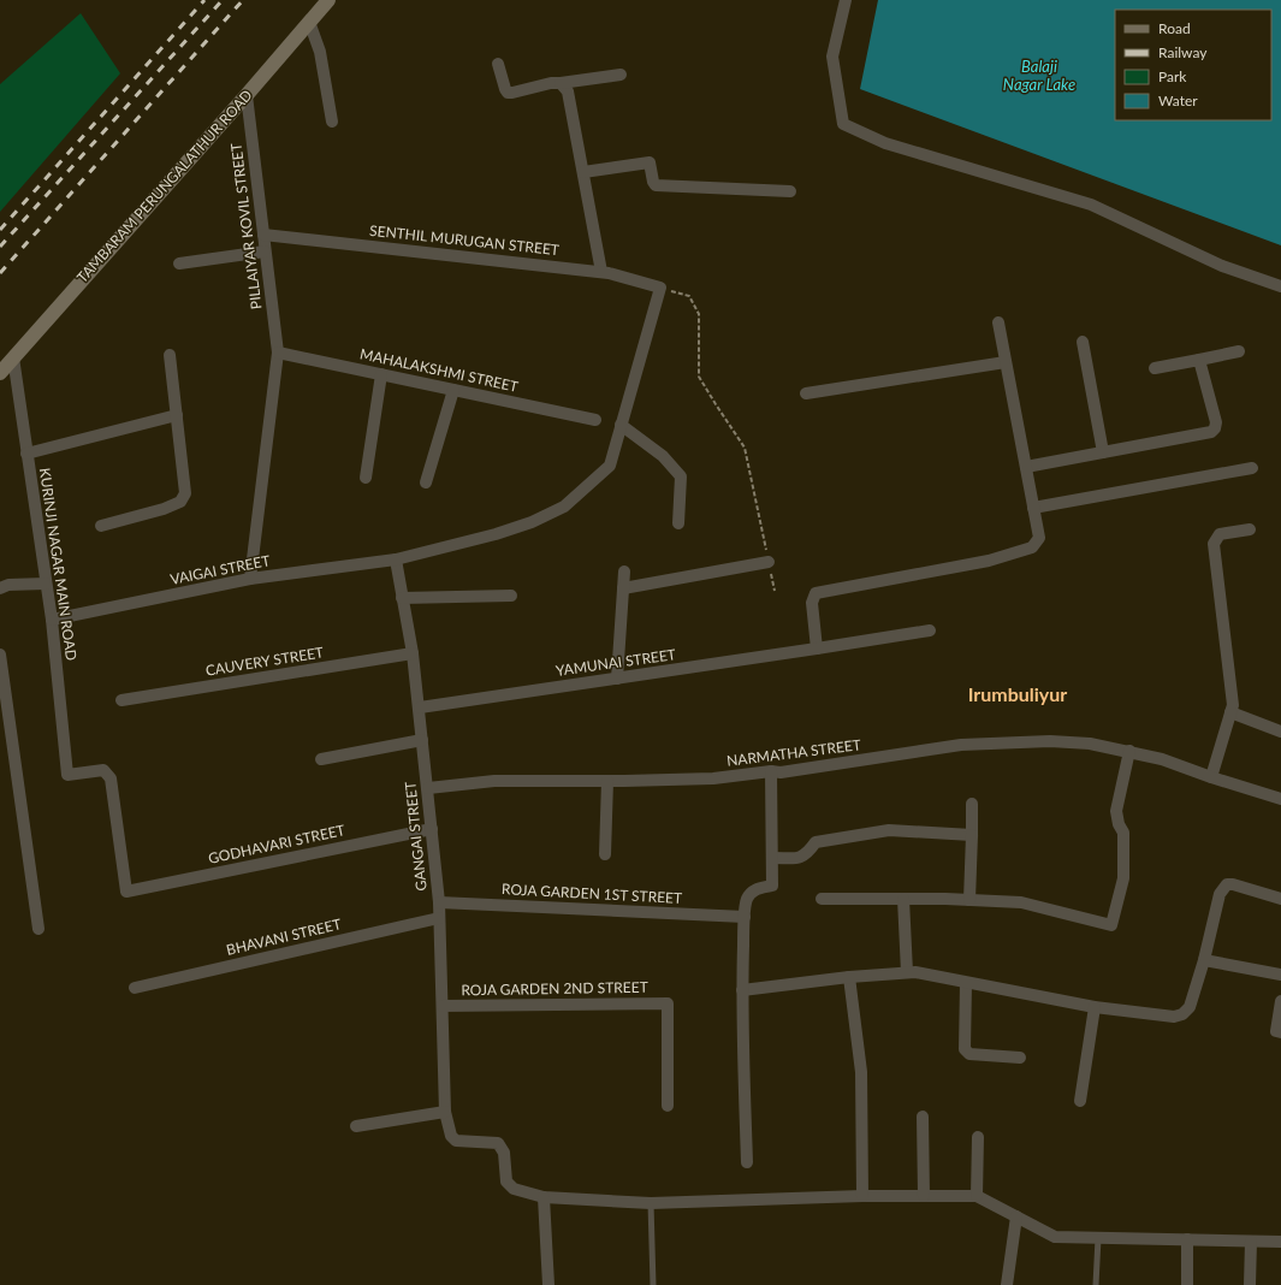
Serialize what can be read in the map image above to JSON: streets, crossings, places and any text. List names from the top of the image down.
{
  "streets": {
    "street": [
      "TAMBARAM PERUNGALATHUR ROAD",
      "PILLAIYAR KOVIL STREET",
      "SENTHIL MURUGAN STREET",
      "MAHALAKSHMI STREET",
      "KURINJI NAGAR MAIN ROAD",
      "VAIGAI STREET",
      "CAUVERY STREET",
      "YAMUNAI STREET",
      "NARMATHA STREET",
      "GANGAI STREET",
      "GODHAVARI STREET",
      "ROJA GARDEN 1ST STREET",
      "BHAVANI STREET",
      "ROJA GARDEN 2ND STREET"
    ]
  },
  "crossings": [
    ["TAMBARAM PERUNGALATHUR ROAD", "PILLAIYAR KOVIL STREET"],
    ["TAMBARAM PERUNGALATHUR ROAD", "KURINJI NAGAR MAIN ROAD"],
    ["PILLAIYAR KOVIL STREET", "SENTHIL MURUGAN STREET"],
    ["PILLAIYAR KOVIL STREET", "MAHALAKSHMI STREET"],
    ["PILLAIYAR KOVIL STREET", "VAIGAI STREET"],
    ["SENTHIL MURUGAN STREET", "VAIGAI STREET"],
    ["KURINJI NAGAR MAIN ROAD", "VAIGAI STREET"],
    ["KURINJI NAGAR MAIN ROAD", "GODHAVARI STREET"],
    ["VAIGAI STREET", "GANGAI STREET"],
    ["CAUVERY STREET", "GANGAI STREET"],
    ["YAMUNAI STREET", "GANGAI STREET"],
    ["NARMATHA STREET", "GANGAI STREET"],
    ["GANGAI STREET", "GODHAVARI STREET"],
    ["GANGAI STREET", "ROJA GARDEN 1ST STREET"],
    ["GANGAI STREET", "BHAVANI STREET"],
    ["GANGAI STREET", "ROJA GARDEN 2ND STREET"]
  ],
  "districts": ["Irumbuliyur"],
  "water": ["Balaji Nagar Lake"],
  "legend": [
    "Road",
    "Railway",
    "Park",
    "Water"
  ]
}
